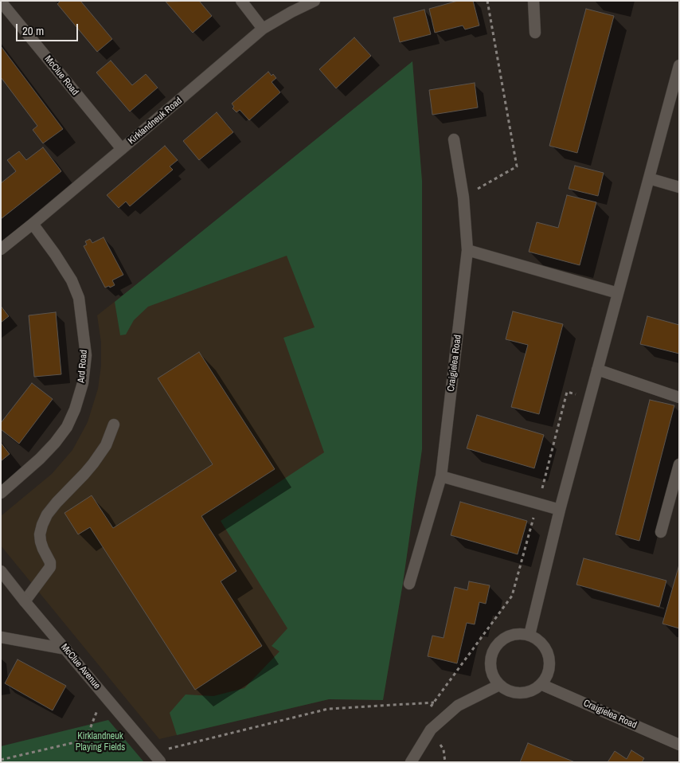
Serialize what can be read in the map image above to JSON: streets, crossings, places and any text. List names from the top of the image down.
{
  "streets": {
    "street": [
      "McClue Road",
      "Kirklandneuk Road",
      "Craigielea Road",
      "Ard Road",
      "McClue Avenue"
    ]
  },
  "crossings": [
    ["McClue Road", "Kirklandneuk Road"],
    ["Kirklandneuk Road", "Ard Road"]
  ],
  "parks": ["Kirklandneuk Playing Fields"],
  "scale_bar": "20 m"
}
